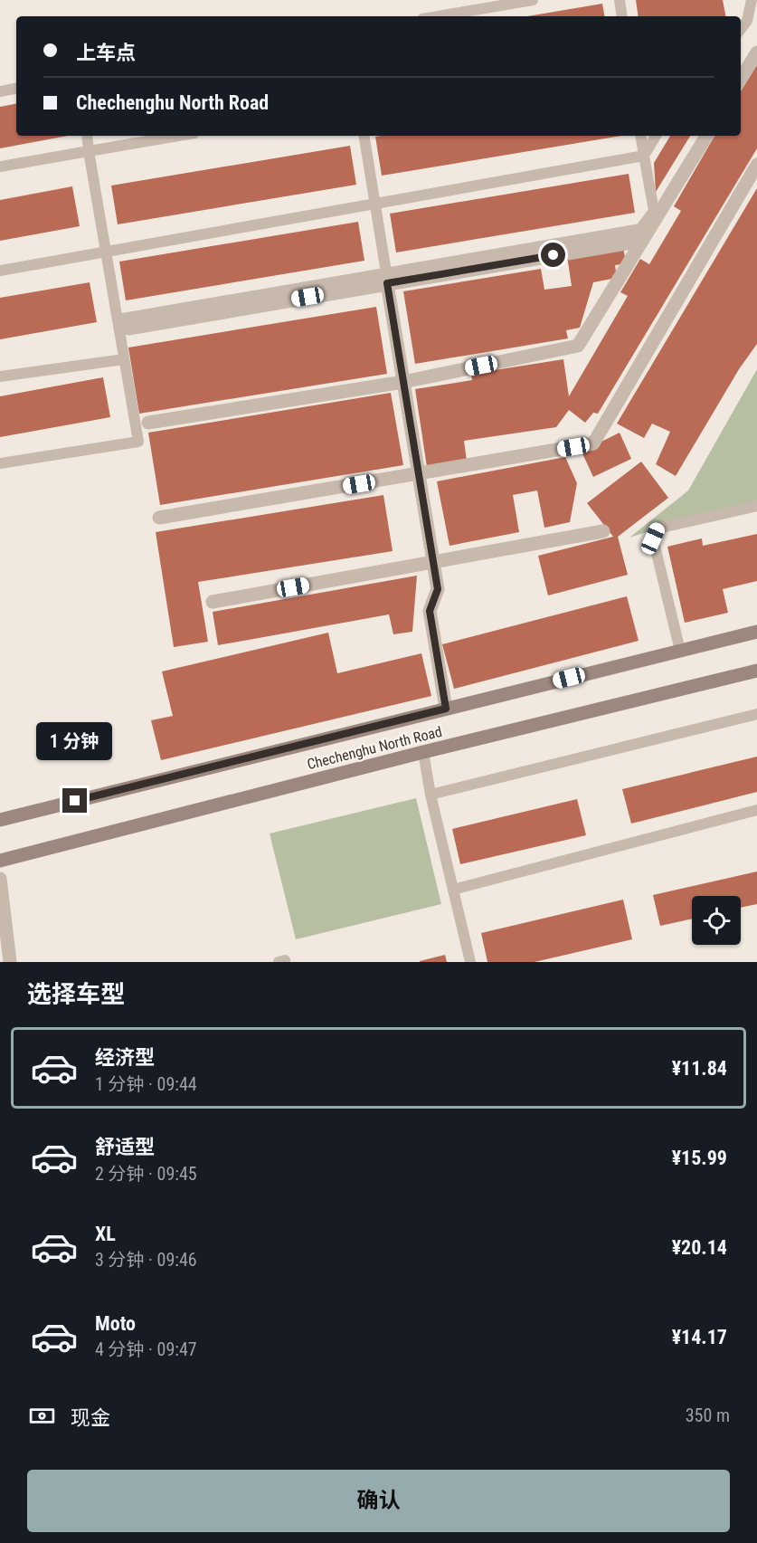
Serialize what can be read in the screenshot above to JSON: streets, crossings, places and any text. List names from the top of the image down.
{
  "streets": {
    "main road": ["Chechenghu North Road"]
  },
  "page": {
    "banner": ["上车点", "Chechenghu North Road"],
    "bubble": "1 分钟",
    "heading": "选择车型",
    "list": [
      {
        "name": "经济型",
        "note": "1 分钟 · 09:44",
        "value": "¥11.84"
      },
      {
        "name": "舒适型",
        "note": "2 分钟 · 09:45",
        "value": "¥15.99"
      },
      {
        "name": "XL",
        "note": "3 分钟 · 09:46",
        "value": "¥20.14"
      },
      {
        "name": "Moto",
        "note": "4 分钟 · 09:47",
        "value": "¥14.17"
      }
    ],
    "pay": ["现金", "350 m"],
    "buttons": "确认"
  }
}
